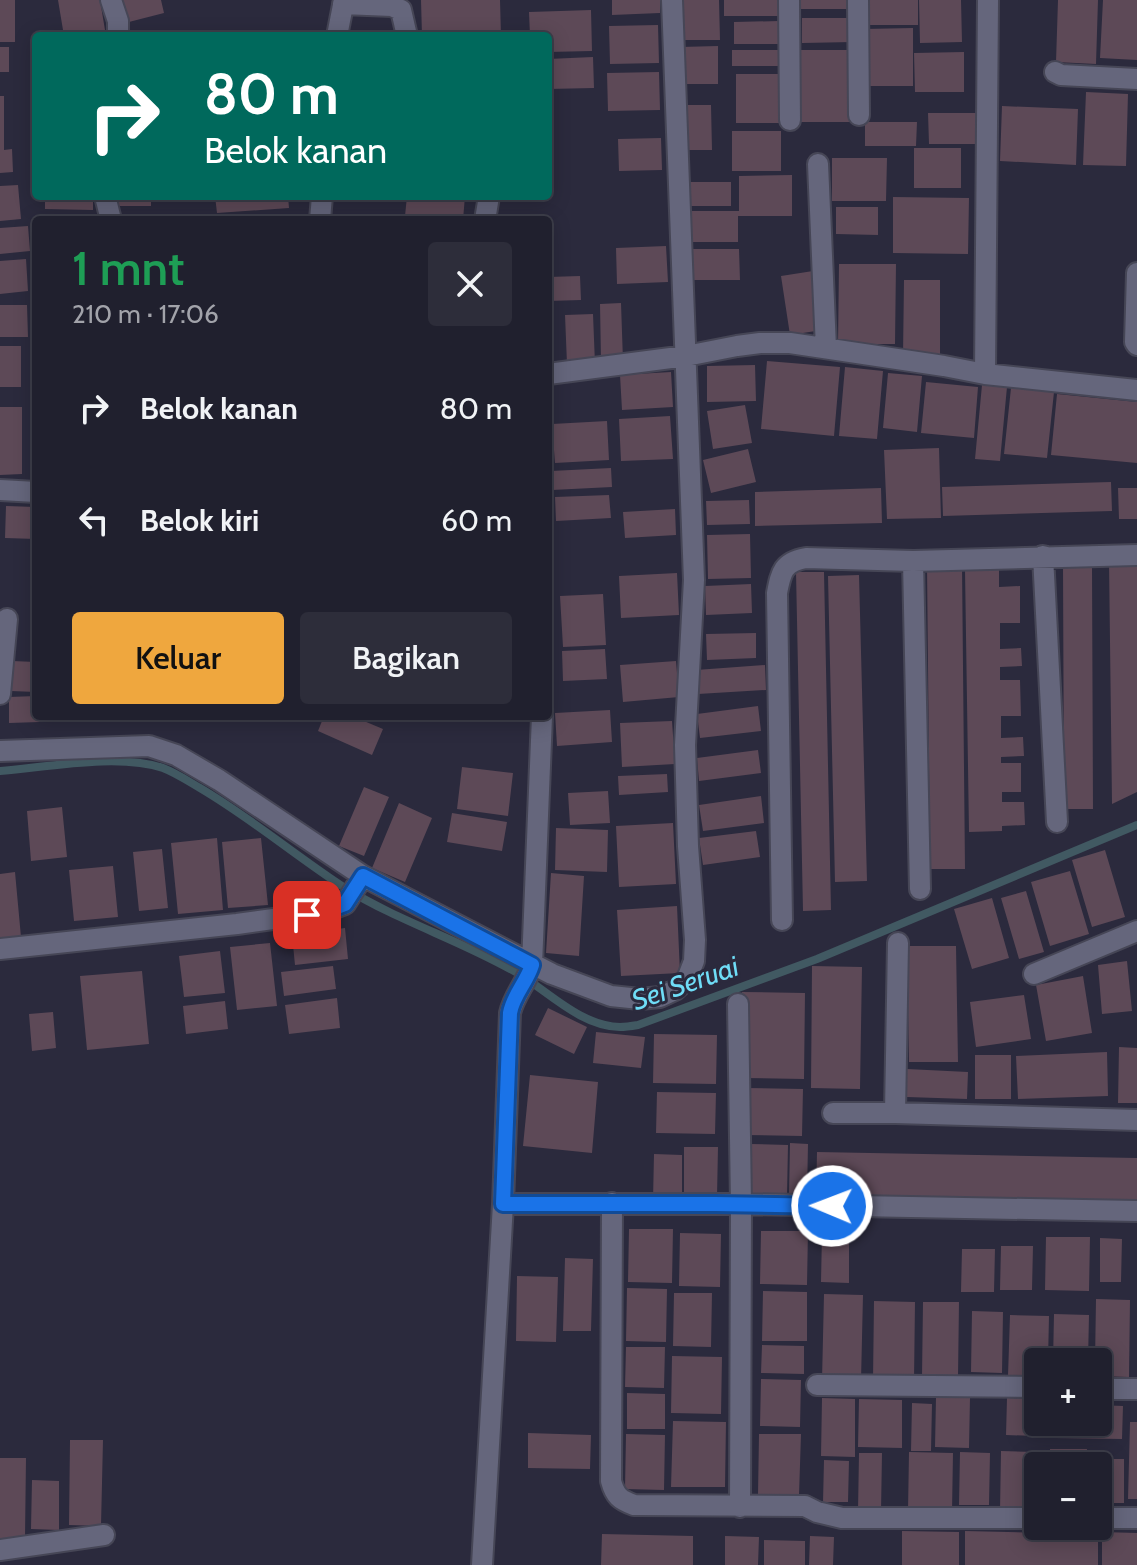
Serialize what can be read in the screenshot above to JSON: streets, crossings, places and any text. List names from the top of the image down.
{
  "water": ["Sei Seruai"],
  "page": {
    "turn": ["80 m", "Belok kanan"],
    "heading": ["1 mnt", "210 m · 17:06"],
    "list": [
      {
        "name": "Belok kanan",
        "value": "80 m"
      },
      {
        "name": "Belok kiri",
        "value": "60 m"
      }
    ],
    "buttons": ["Keluar", "Bagikan"],
    "map_buttons": ["+", "−"]
  }
}
